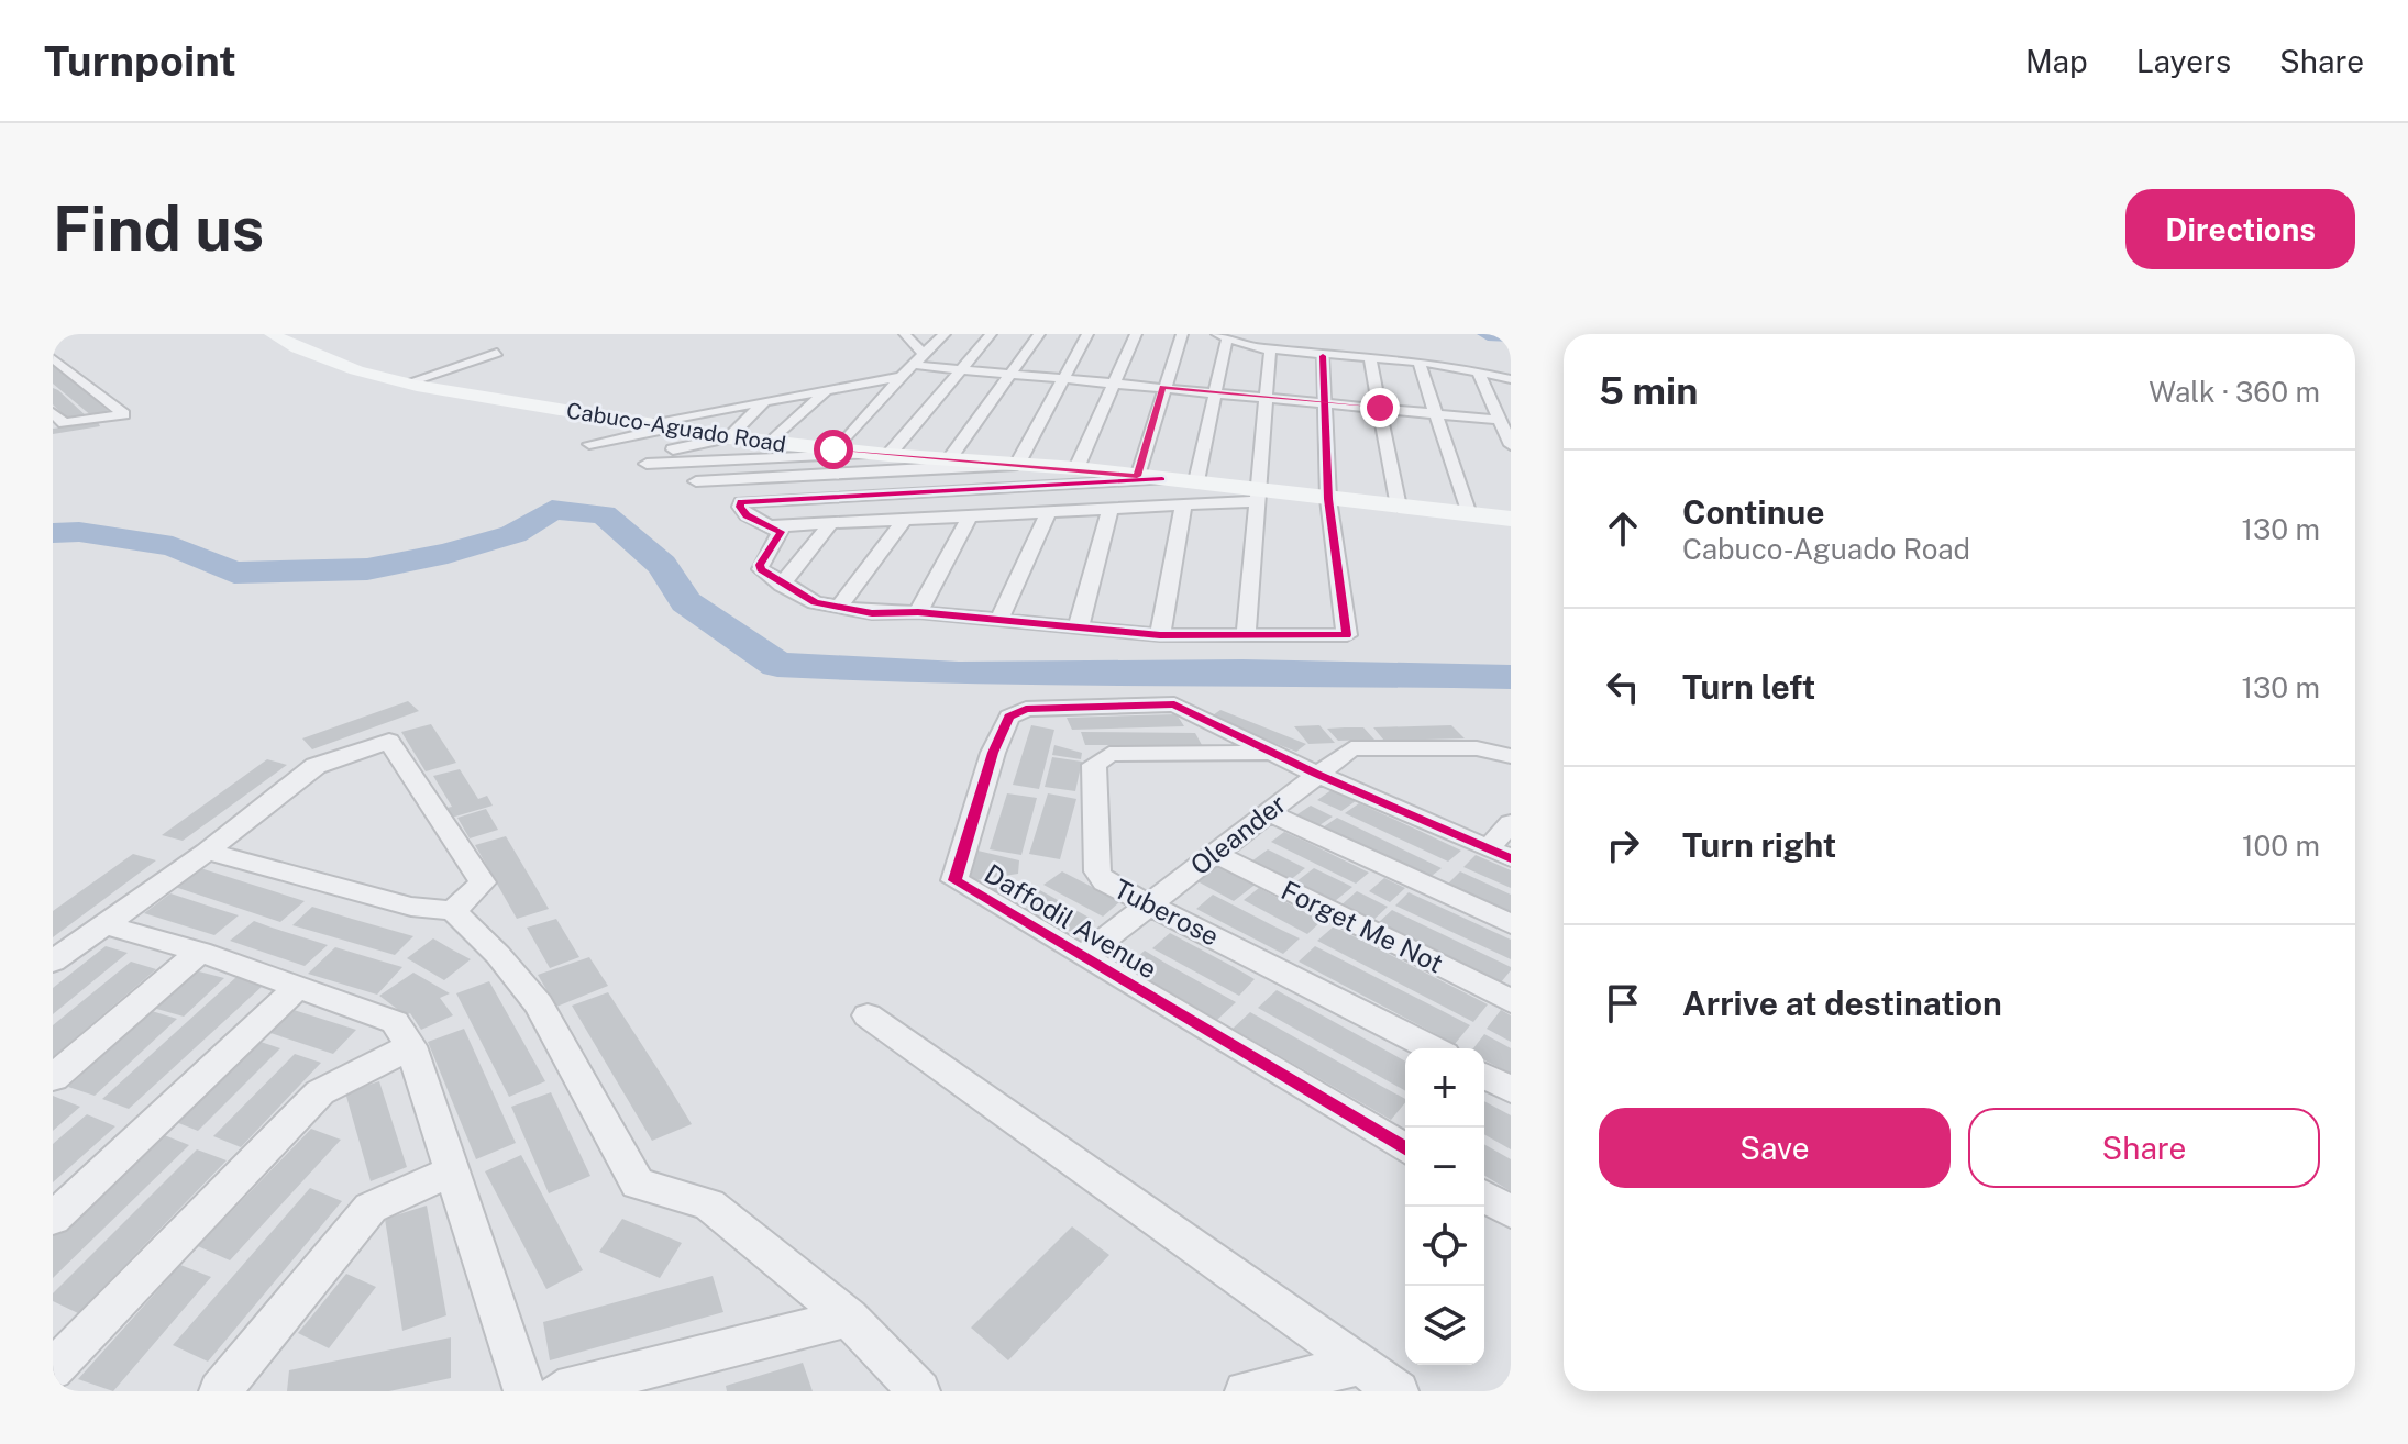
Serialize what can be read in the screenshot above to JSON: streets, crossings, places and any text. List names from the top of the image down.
{
  "streets": {
    "street": [
      "Cabuco-Aguado Road",
      "Oleander",
      "Tuberose",
      "Daffodil Avenue",
      "Forget Me Not"
    ]
  },
  "crossings": [
    ["Oleander", "Tuberose"],
    ["Oleander", "Daffodil Avenue"],
    ["Oleander", "Forget Me Not"],
    ["Tuberose", "Daffodil Avenue"]
  ],
  "page": {
    "header": "Turnpoint",
    "nav": ["Map", "Layers", "Share"],
    "buttons": [
      "Directions",
      ["Save", "Share"]
    ],
    "title": "Find us",
    "heading": ["5 min", "Walk · 360 m"],
    "list": [
      ["Continue", "Cabuco-Aguado Road", "130 m"],
      ["Turn left", "130 m"],
      ["Turn right", "100 m"],
      "Arrive at destination"
    ],
    "map_buttons": ["+", "−"]
  }
}
